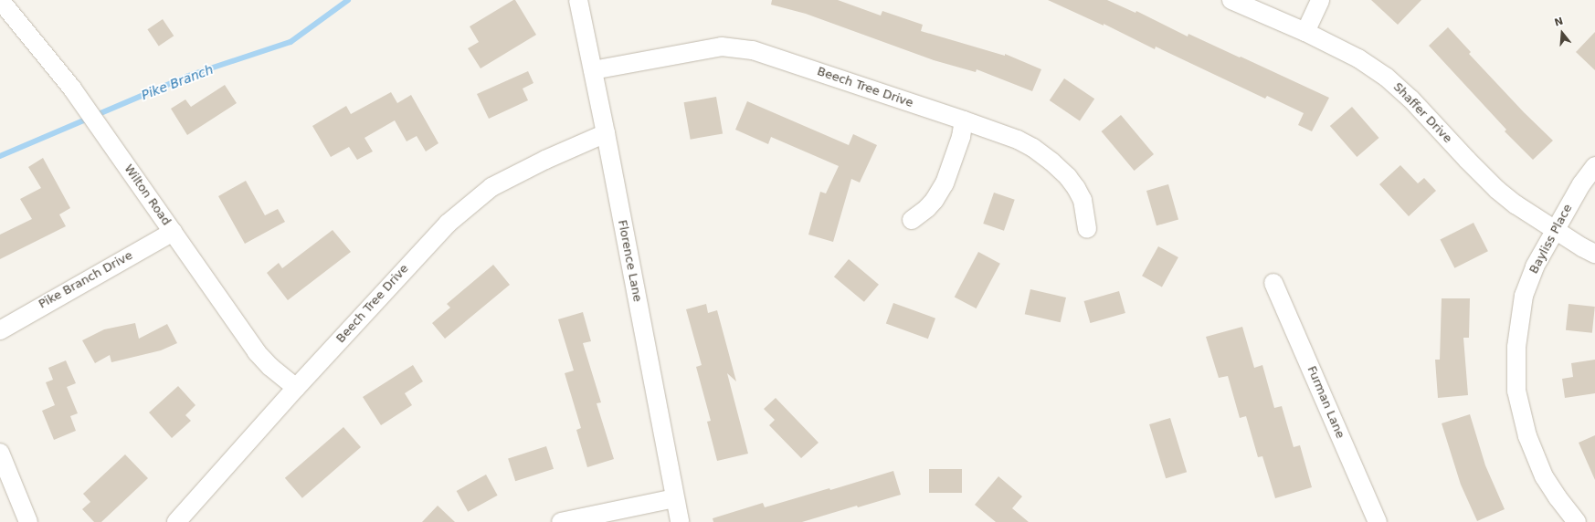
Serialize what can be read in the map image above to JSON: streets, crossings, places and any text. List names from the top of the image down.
{
  "streets": {
    "street": [
      "Beech Tree Drive",
      "Shaffer Drive",
      "Wilton Road",
      "Bayliss Place",
      "Florence Lane",
      "Pike Branch Drive",
      "Furman Lane"
    ]
  },
  "crossings": [
    ["Beech Tree Drive", "Wilton Road"],
    ["Beech Tree Drive", "Florence Lane"],
    ["Shaffer Drive", "Bayliss Place"],
    ["Wilton Road", "Pike Branch Drive"]
  ],
  "water": ["Pike Branch"],
  "north": "top"
}
